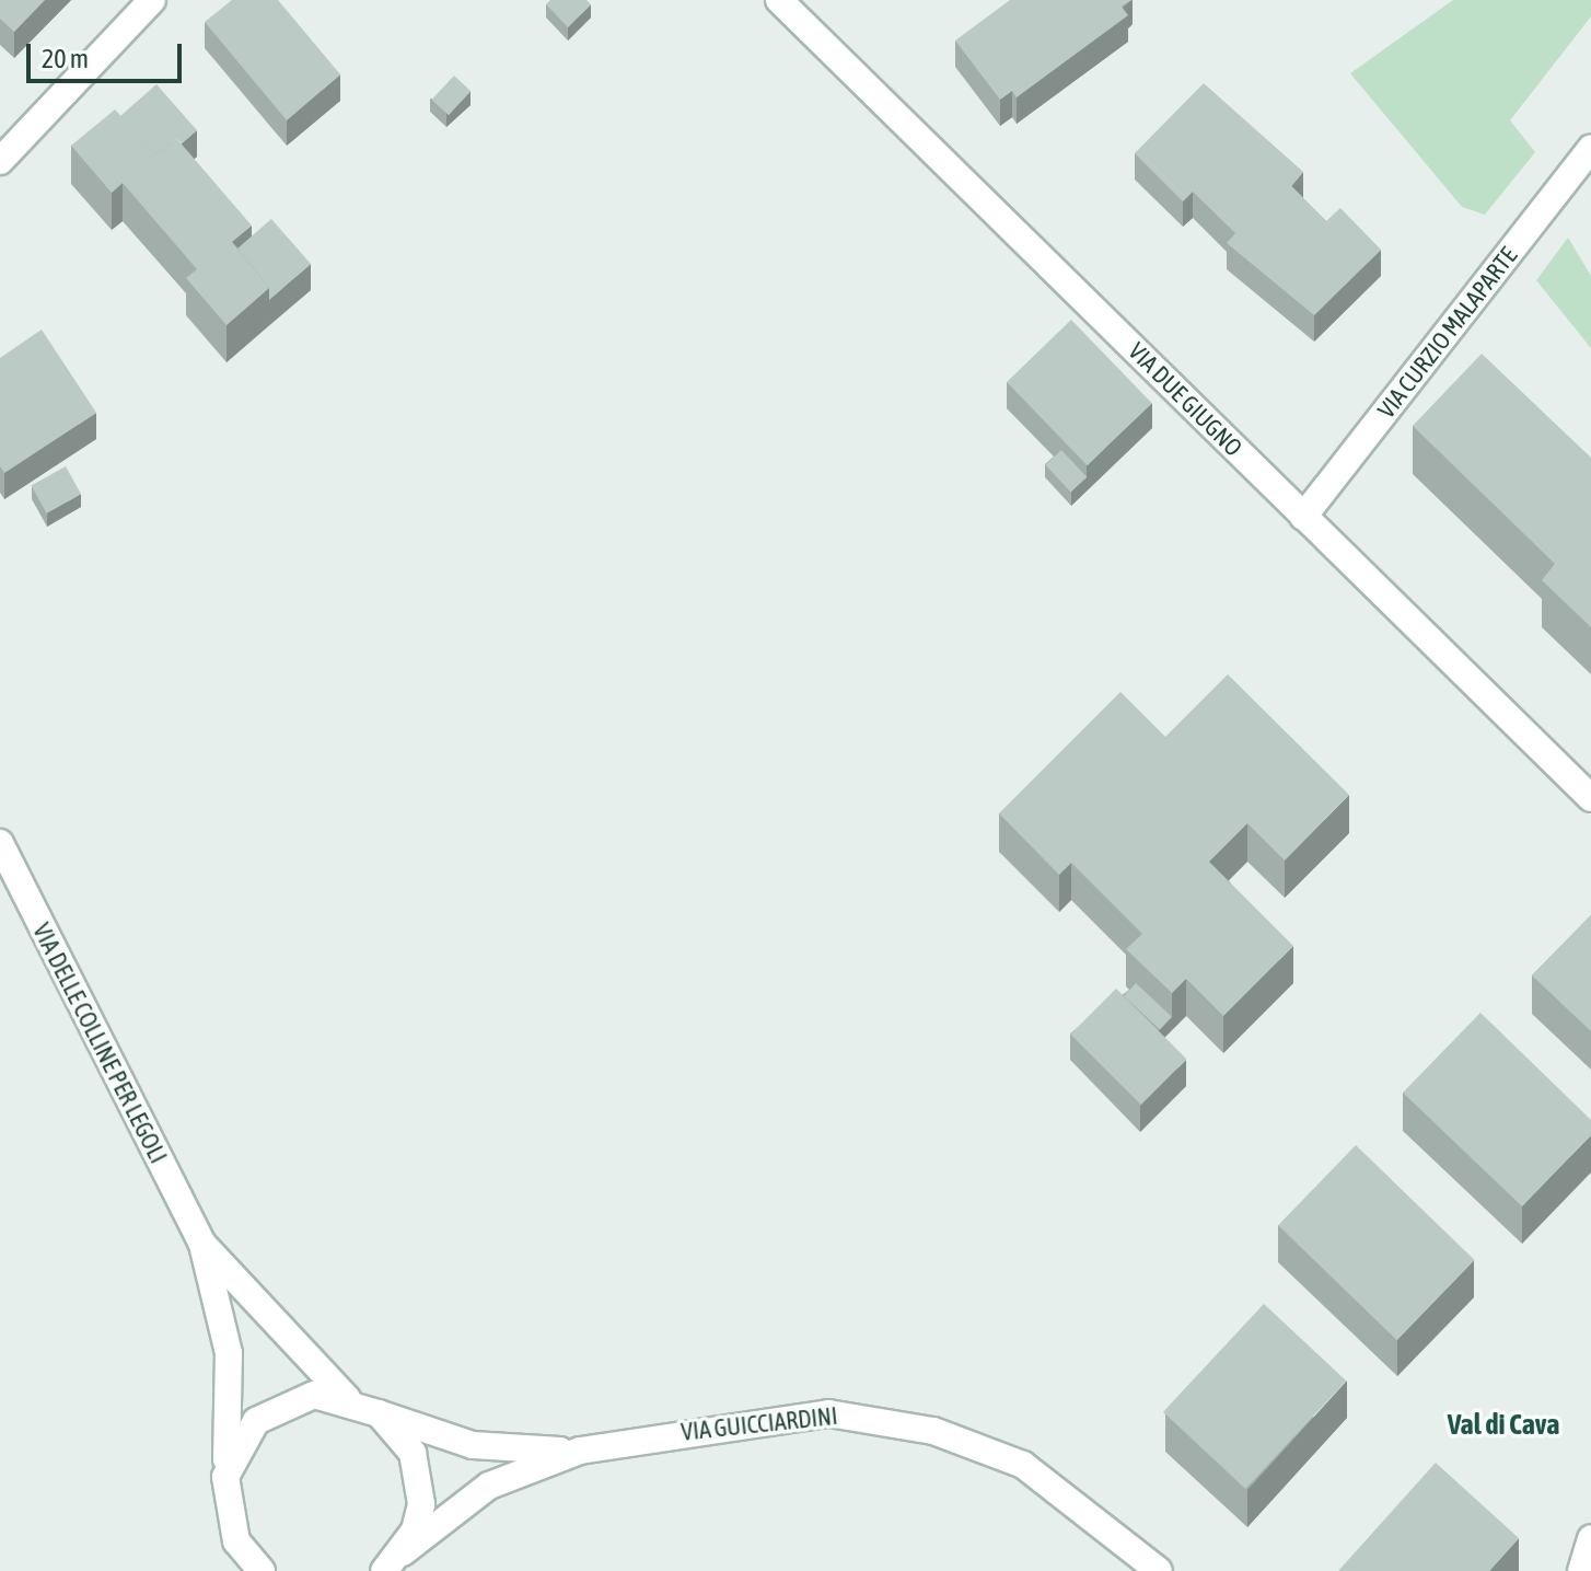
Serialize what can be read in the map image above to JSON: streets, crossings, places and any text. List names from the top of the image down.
{
  "streets": {
    "street": [
      "VIA CURZIO MALAPARTE",
      "VIA DUE GIUGNO",
      "VIA DELLE COLLINE PER LEGOLI",
      "VIA GUICCIARDINI"
    ]
  },
  "crossings": [
    ["VIA CURZIO MALAPARTE", "VIA DUE GIUGNO"],
    ["VIA DELLE COLLINE PER LEGOLI", "VIA GUICCIARDINI"]
  ],
  "districts": ["Val di Cava"],
  "scale_bar": "20 m"
}
